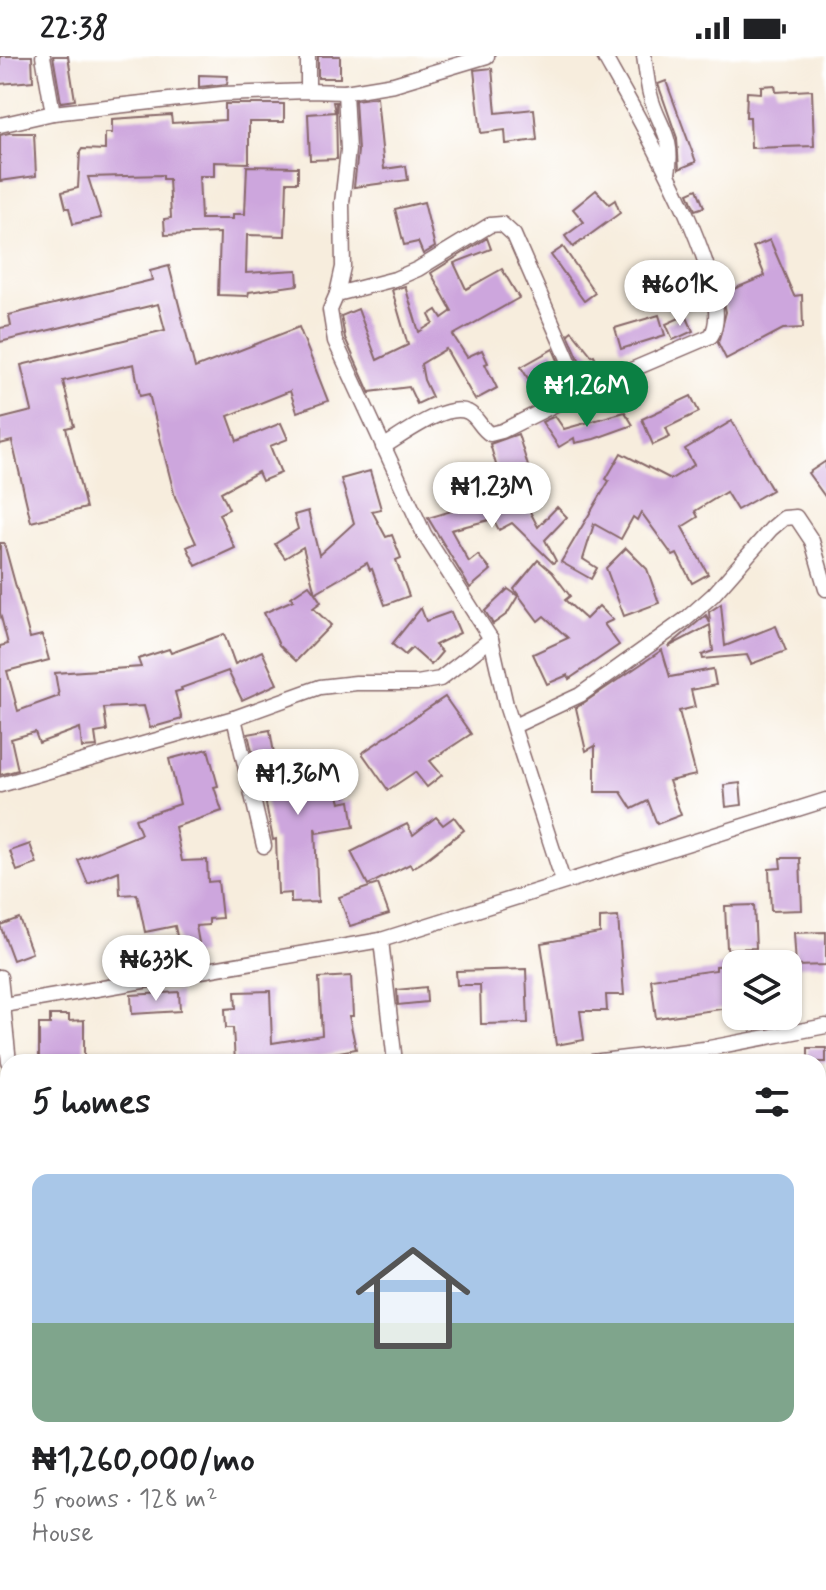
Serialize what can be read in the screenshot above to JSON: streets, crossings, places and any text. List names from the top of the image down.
{
  "page": {
    "status": "22:38",
    "price": [
      "₦601K",
      "₦1.26M",
      "₦1.23M",
      "₦1.36M",
      "₦633K"
    ],
    "heading": "5 homes",
    "list": [
      {
        "name": "₦1,260,000/mo",
        "note": "5 rooms · 128 m² · House"
      }
    ]
  }
}
